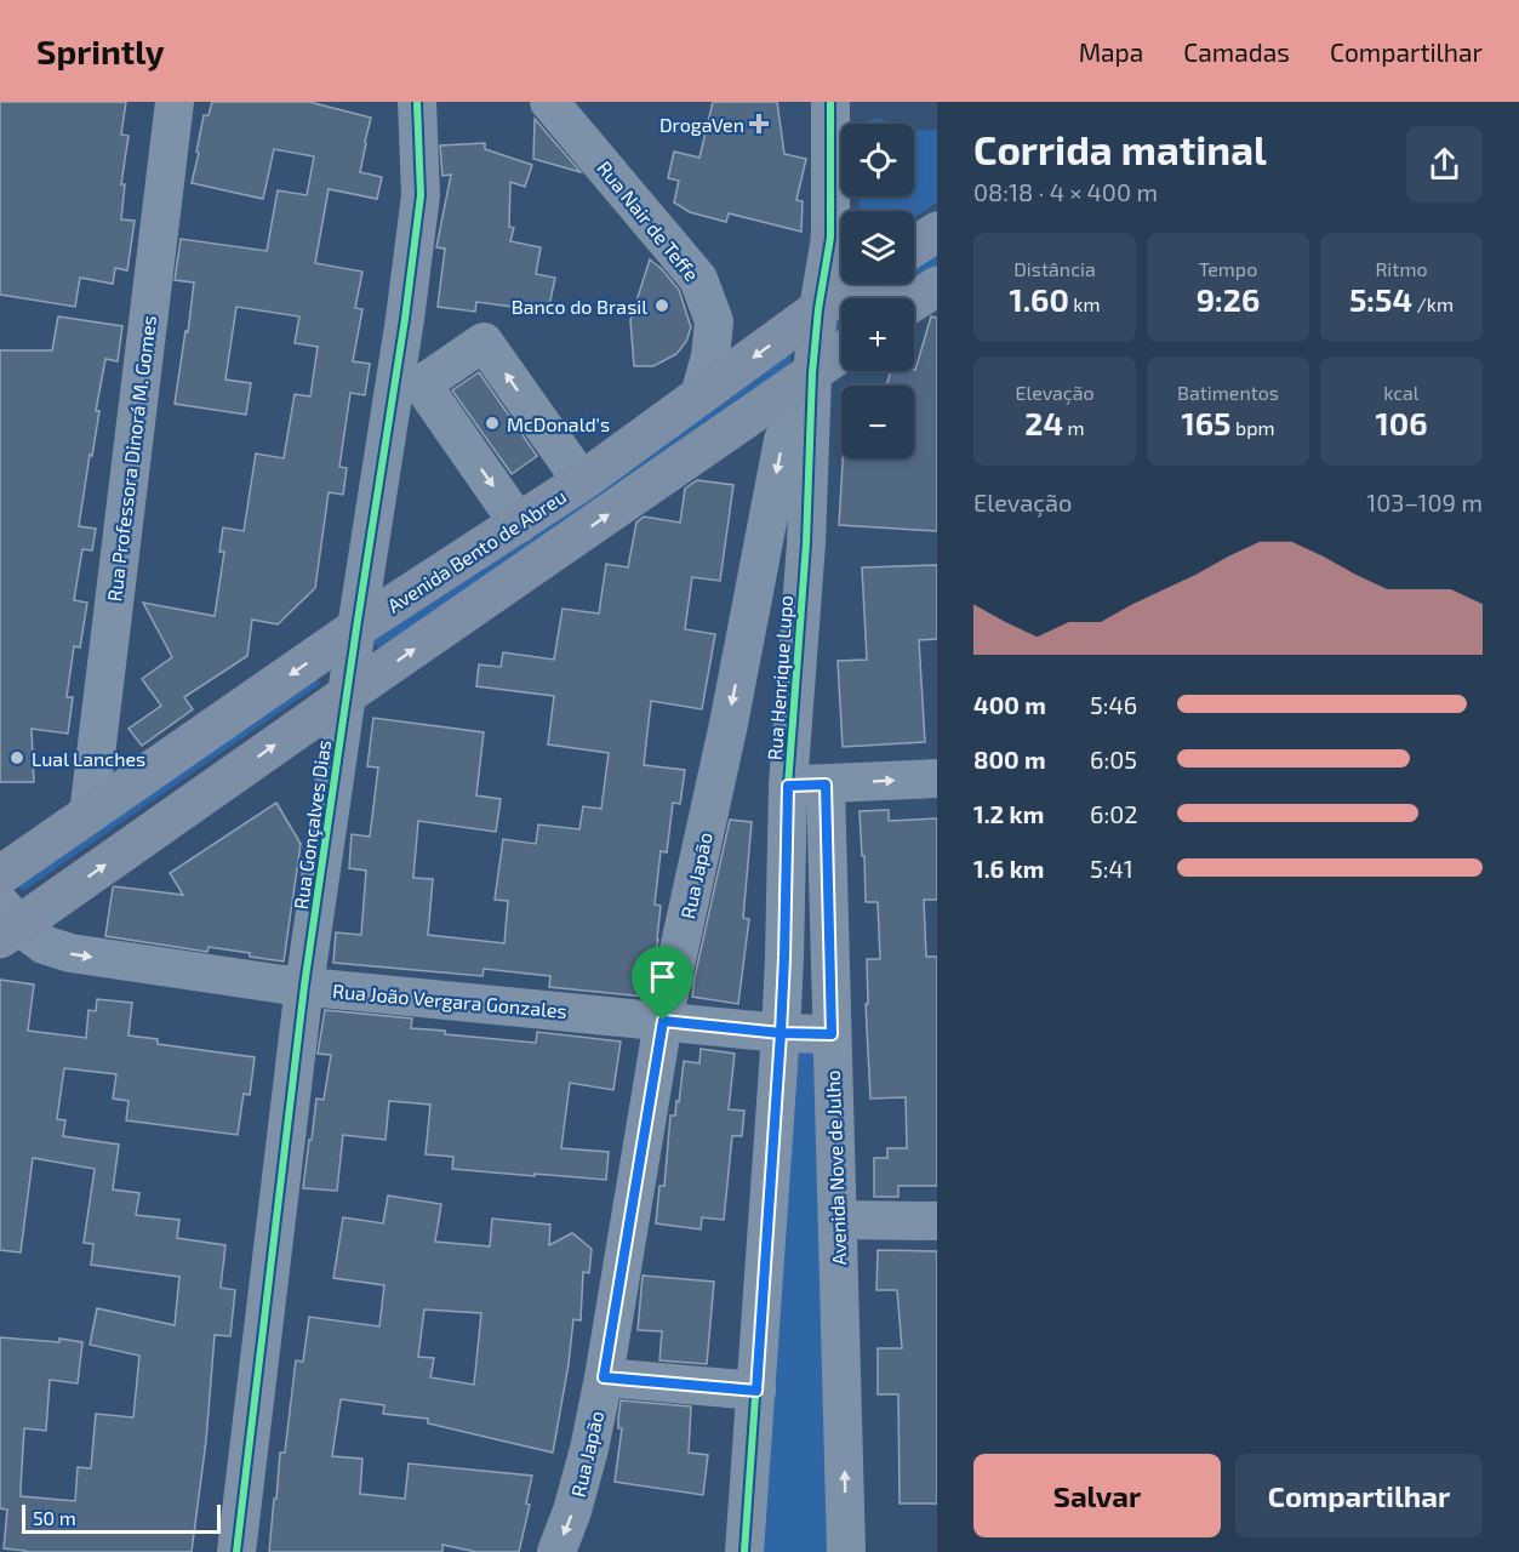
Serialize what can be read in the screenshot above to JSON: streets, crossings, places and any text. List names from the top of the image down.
{
  "streets": {
    "main road": ["Avenida Bento de Abreu"],
    "street": [
      "Rua Nair de Teffe",
      "Rua Professora Dinorá M. Gomes",
      "Rua Henrique Lupo",
      "Rua Gonçalves Dias",
      "Rua Japão",
      "Rua João Vergara Gonzales",
      "Avenida Nove de Julho"
    ]
  },
  "crossings": [
    ["Rua Nair de Teffe", "Avenida Bento de Abreu"],
    ["Rua Professora Dinorá M. Gomes", "Avenida Bento de Abreu"],
    ["Avenida Bento de Abreu", "Rua Gonçalves Dias"],
    ["Rua Henrique Lupo", "Rua Japão"],
    ["Rua Henrique Lupo", "Rua João Vergara Gonzales"],
    ["Rua Gonçalves Dias", "Rua João Vergara Gonzales"],
    ["Rua Japão", "Rua João Vergara Gonzales"],
    ["Rua João Vergara Gonzales", "Avenida Nove de Julho"]
  ],
  "one_way": ["Rua Japão", "Rua João Vergara Gonzales", "Avenida Nove de Julho"],
  "places": {
    "health": ["DrogaVen"],
    "other": ["Banco do Brasil", "McDonald's", "Lual Lanches"]
  },
  "scale_bar": "50 m",
  "page": {
    "header": "Sprintly",
    "nav": ["Mapa", "Camadas", "Compartilhar"],
    "heading": ["Corrida matinal", "08:18 · 4 × 400 m"],
    "map_buttons": ["+", "−"],
    "stats": [
      ["Distância", "1.60 km"],
      ["Tempo", "9:26"],
      ["Ritmo", "5:54 /km"],
      ["Elevação", "24 m"],
      ["Batimentos", "165 bpm"],
      ["kcal", "106"]
    ],
    "chart": ["Elevação", "103–109 m"],
    "list": [
      {
        "name": "400 m",
        "note": "5:46"
      },
      {
        "name": "800 m",
        "note": "6:05"
      },
      {
        "name": "1.2 km",
        "note": "6:02"
      },
      {
        "name": "1.6 km",
        "note": "5:41"
      }
    ],
    "buttons": ["Salvar", "Compartilhar"],
    "scale": "50 m"
  }
}
